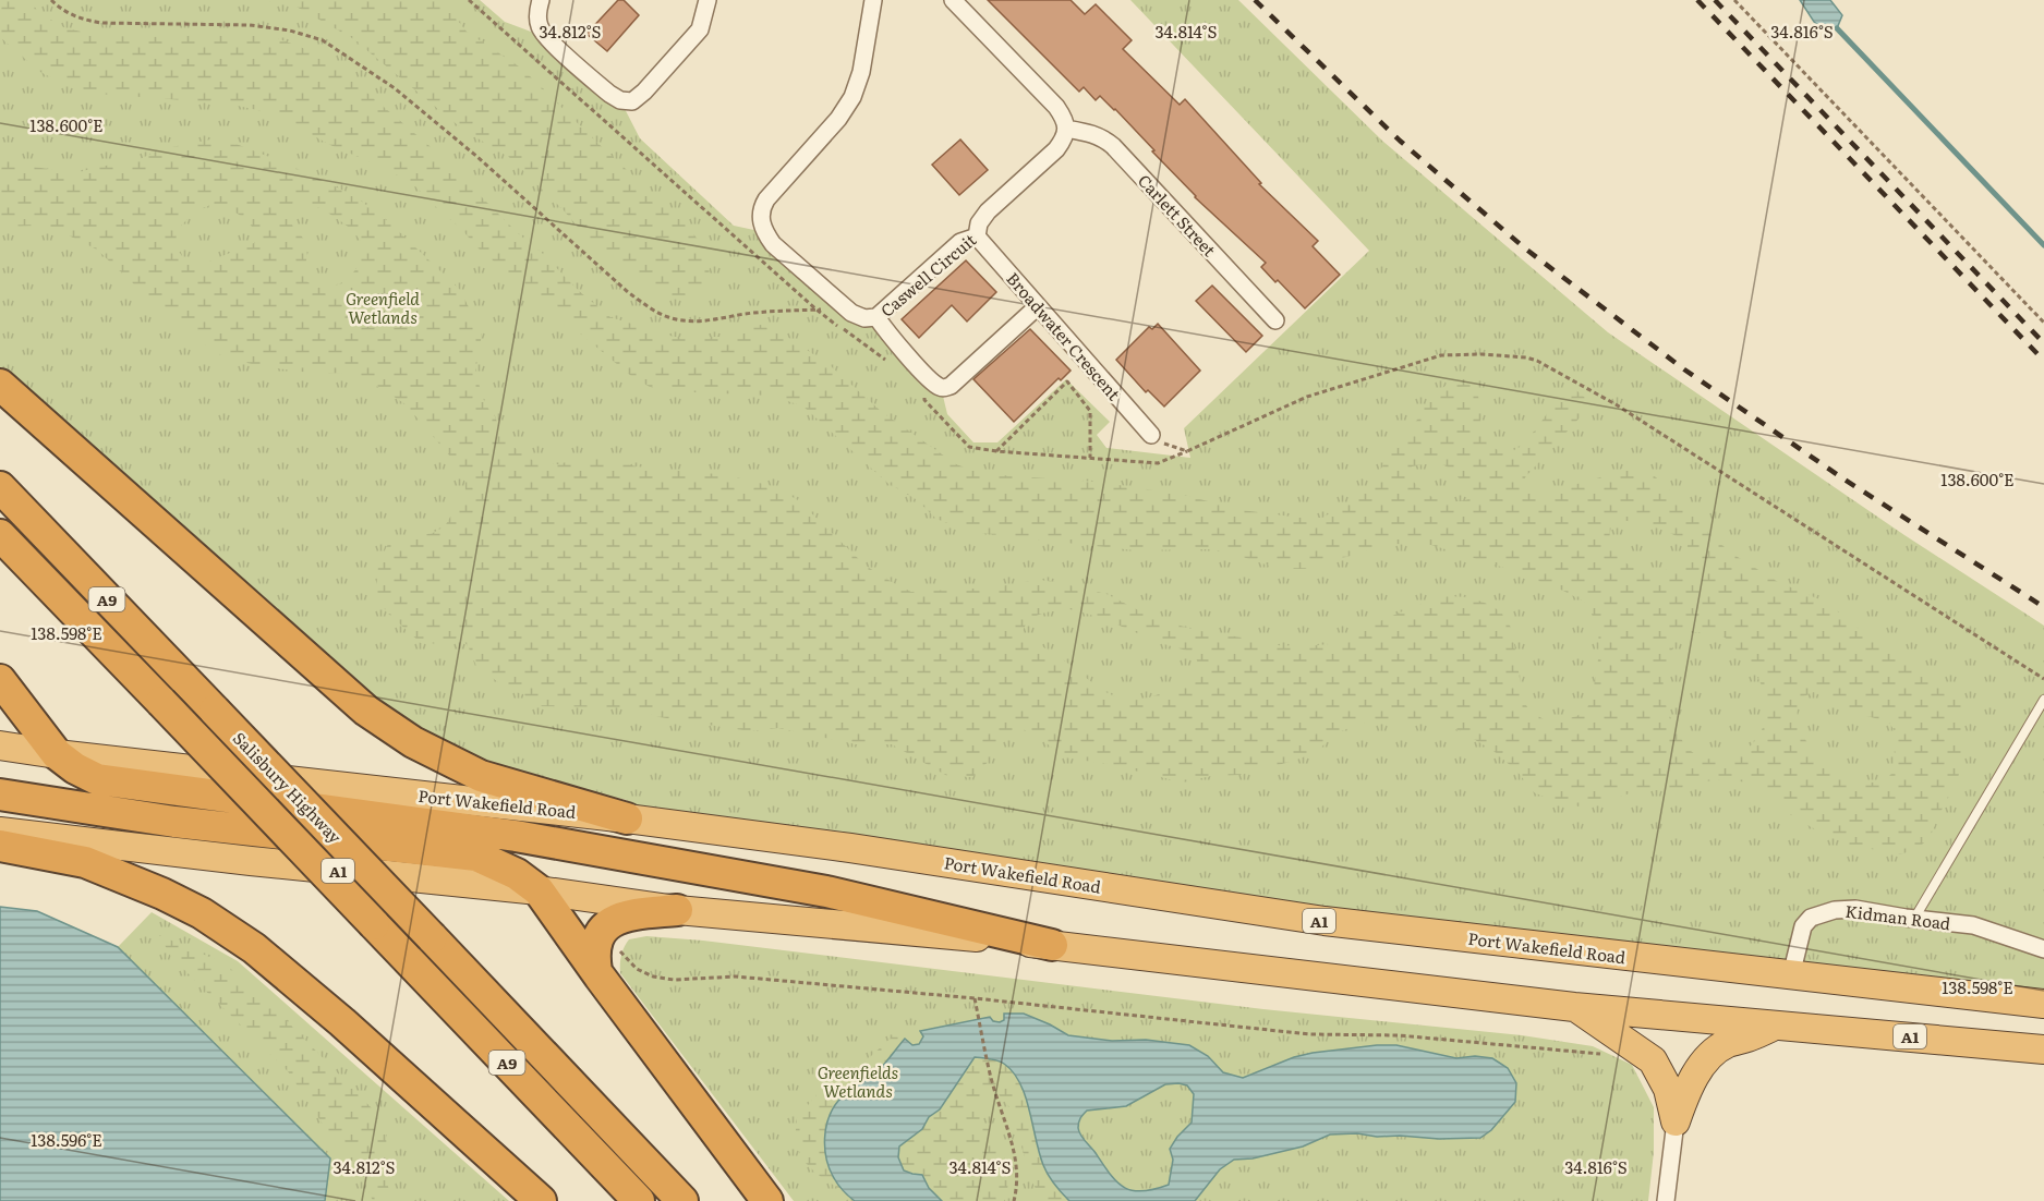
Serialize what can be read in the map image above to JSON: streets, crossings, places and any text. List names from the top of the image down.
{
  "streets": {
    "highway": [
      "A9",
      "Salisbury Highway",
      "Port Wakefield Road",
      "A1"
    ],
    "street": [
      "Carlett Street",
      "Caswell Circuit",
      "Broadwater Crescent",
      "Kidman Road"
    ]
  },
  "crossings": [
    ["Carlett Street", "Caswell Circuit"],
    ["Caswell Circuit", "Broadwater Crescent"],
    ["Port Wakefield Road", "Kidman Road"]
  ],
  "parks": ["Greenfield Wetlands", "Greenfields Wetlands"],
  "coordinates": [
    "34.812°S",
    "34.814°S",
    "34.816°S",
    "138.600°E",
    "138.598°E",
    "138.596°E"
  ]
}
